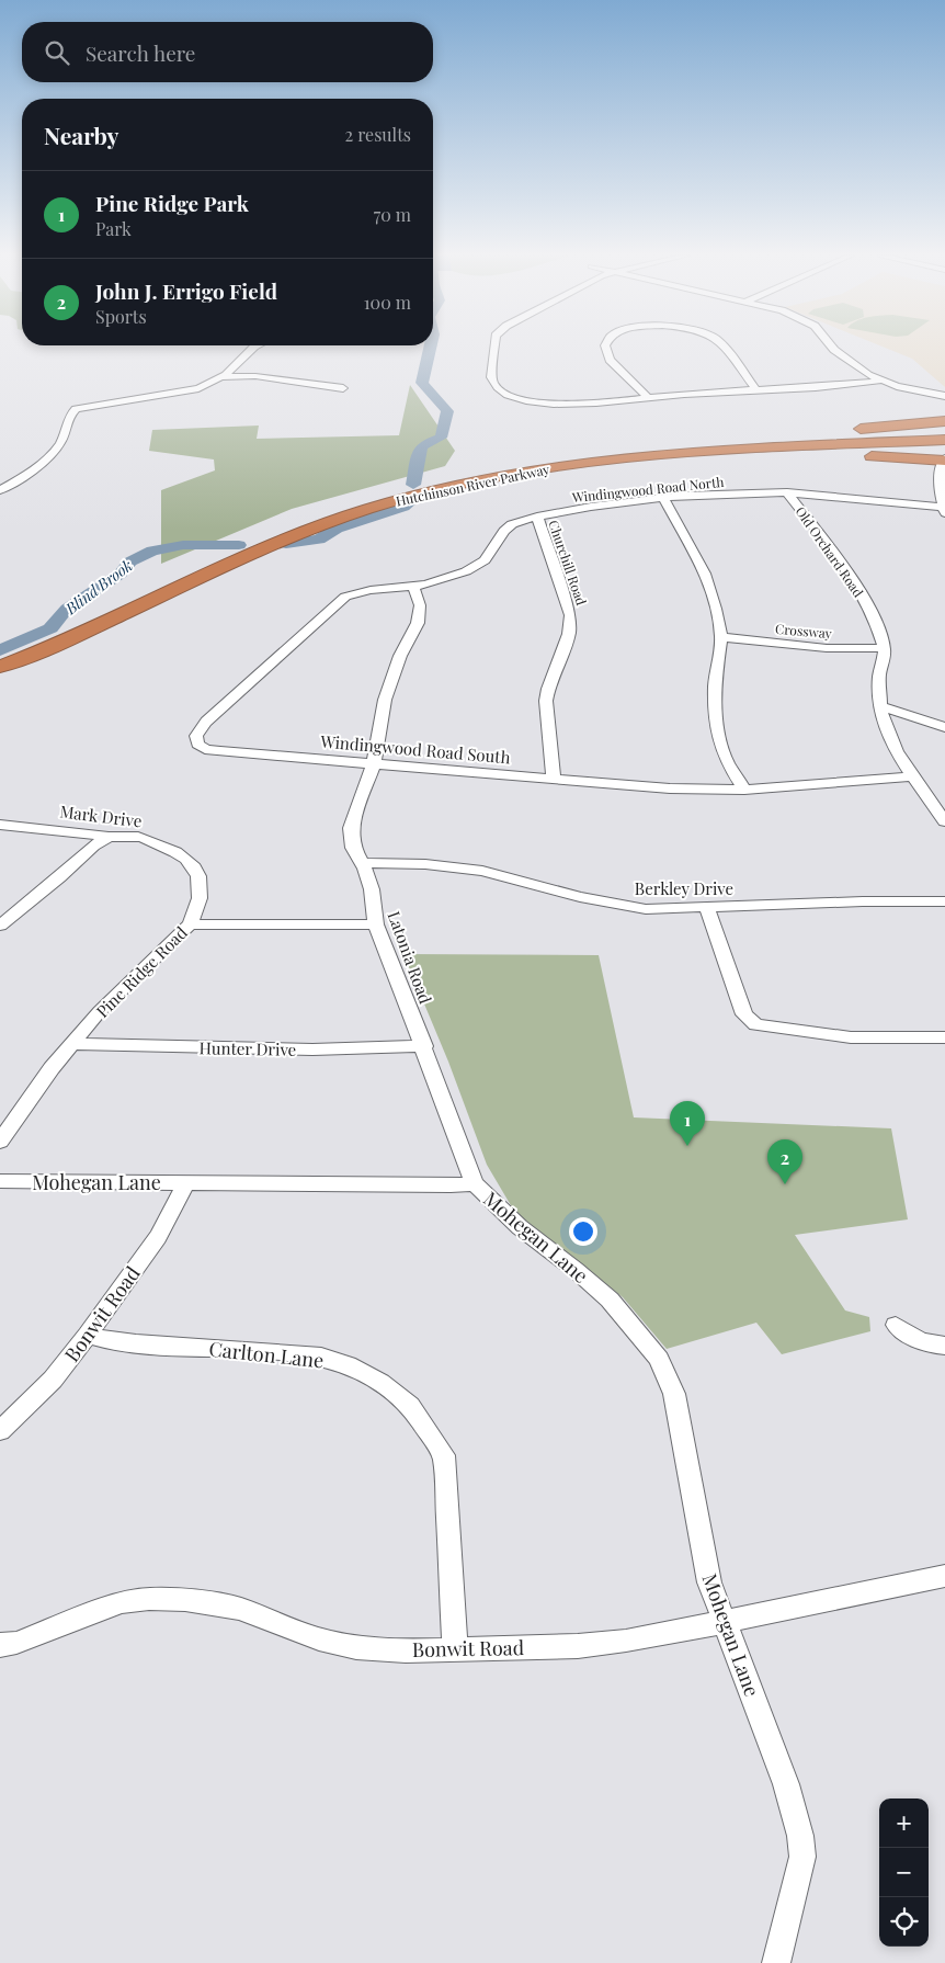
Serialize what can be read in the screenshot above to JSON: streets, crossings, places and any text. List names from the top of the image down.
{
  "streets": {
    "highway": ["Hutchinson River Parkway"],
    "street": [
      "Windingwood Road North",
      "Old Orchard Road",
      "Churchill Road",
      "Crossway",
      "Windingwood Road South",
      "Mark Drive",
      "Berkley Drive",
      "Latonia Road",
      "Pine Ridge Road",
      "Hunter Drive",
      "Mohegan Lane",
      "Bonwit Road",
      "Carlton Lane"
    ]
  },
  "crossings": [
    ["Windingwood Road North", "Old Orchard Road"],
    ["Windingwood Road North", "Churchill Road"],
    ["Windingwood Road North", "Windingwood Road South"],
    ["Windingwood Road North", "Latonia Road"],
    ["Old Orchard Road", "Crossway"],
    ["Old Orchard Road", "Windingwood Road South"],
    ["Churchill Road", "Windingwood Road South"],
    ["Windingwood Road South", "Latonia Road"],
    ["Mark Drive", "Pine Ridge Road"],
    ["Berkley Drive", "Latonia Road"],
    ["Latonia Road", "Pine Ridge Road"],
    ["Latonia Road", "Hunter Drive"],
    ["Latonia Road", "Mohegan Lane"],
    ["Pine Ridge Road", "Hunter Drive"],
    ["Mohegan Lane", "Bonwit Road"],
    ["Bonwit Road", "Carlton Lane"]
  ],
  "water": ["Blind Brook"],
  "page": {
    "search": "Search here",
    "heading": ["Nearby", "2 results"],
    "list": [
      {
        "mark": "1",
        "name": "Pine Ridge Park",
        "note": "Park",
        "value": "70 m"
      },
      {
        "mark": "2",
        "name": "John J. Errigo Field",
        "note": "Sports",
        "value": "100 m"
      }
    ],
    "pins": ["1", "2"],
    "map_buttons": ["+", "−"]
  }
}
